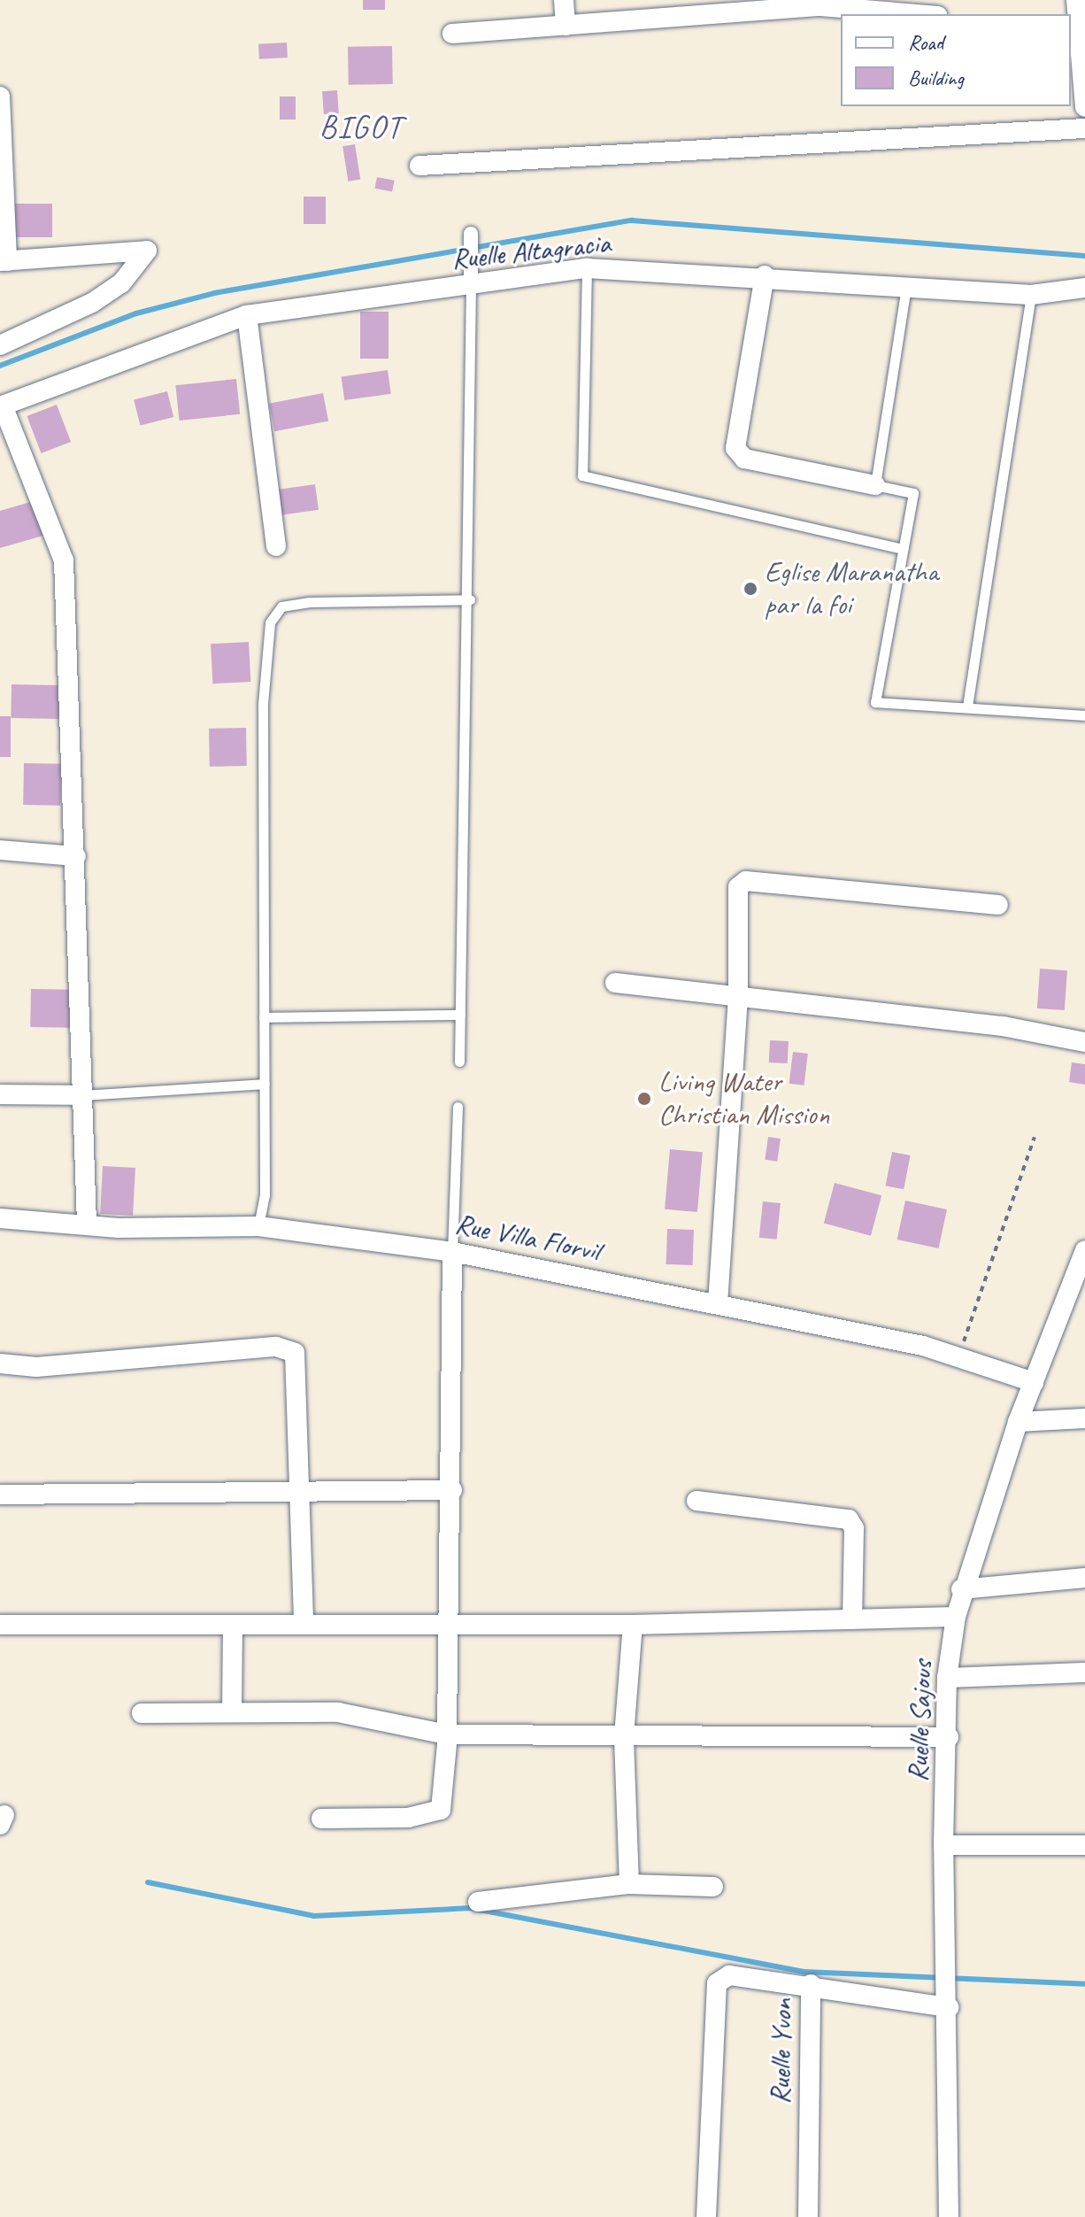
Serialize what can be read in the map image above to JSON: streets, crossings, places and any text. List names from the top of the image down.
{
  "streets": {
    "street": [
      "Ruelle Altagracia",
      "Rue Villa Florvil",
      "Ruelle Sajous",
      "Ruelle Yvon"
    ]
  },
  "crossings": [
    ["Rue Villa Florvil", "Ruelle Sajous"],
    ["Ruelle Sajous", "Ruelle Yvon"]
  ],
  "districts": ["BIGOT"],
  "places": ["Eglise Maranatha par la foi", "Living Water Christian Mission"],
  "legend": ["Road", "Building"]
}
